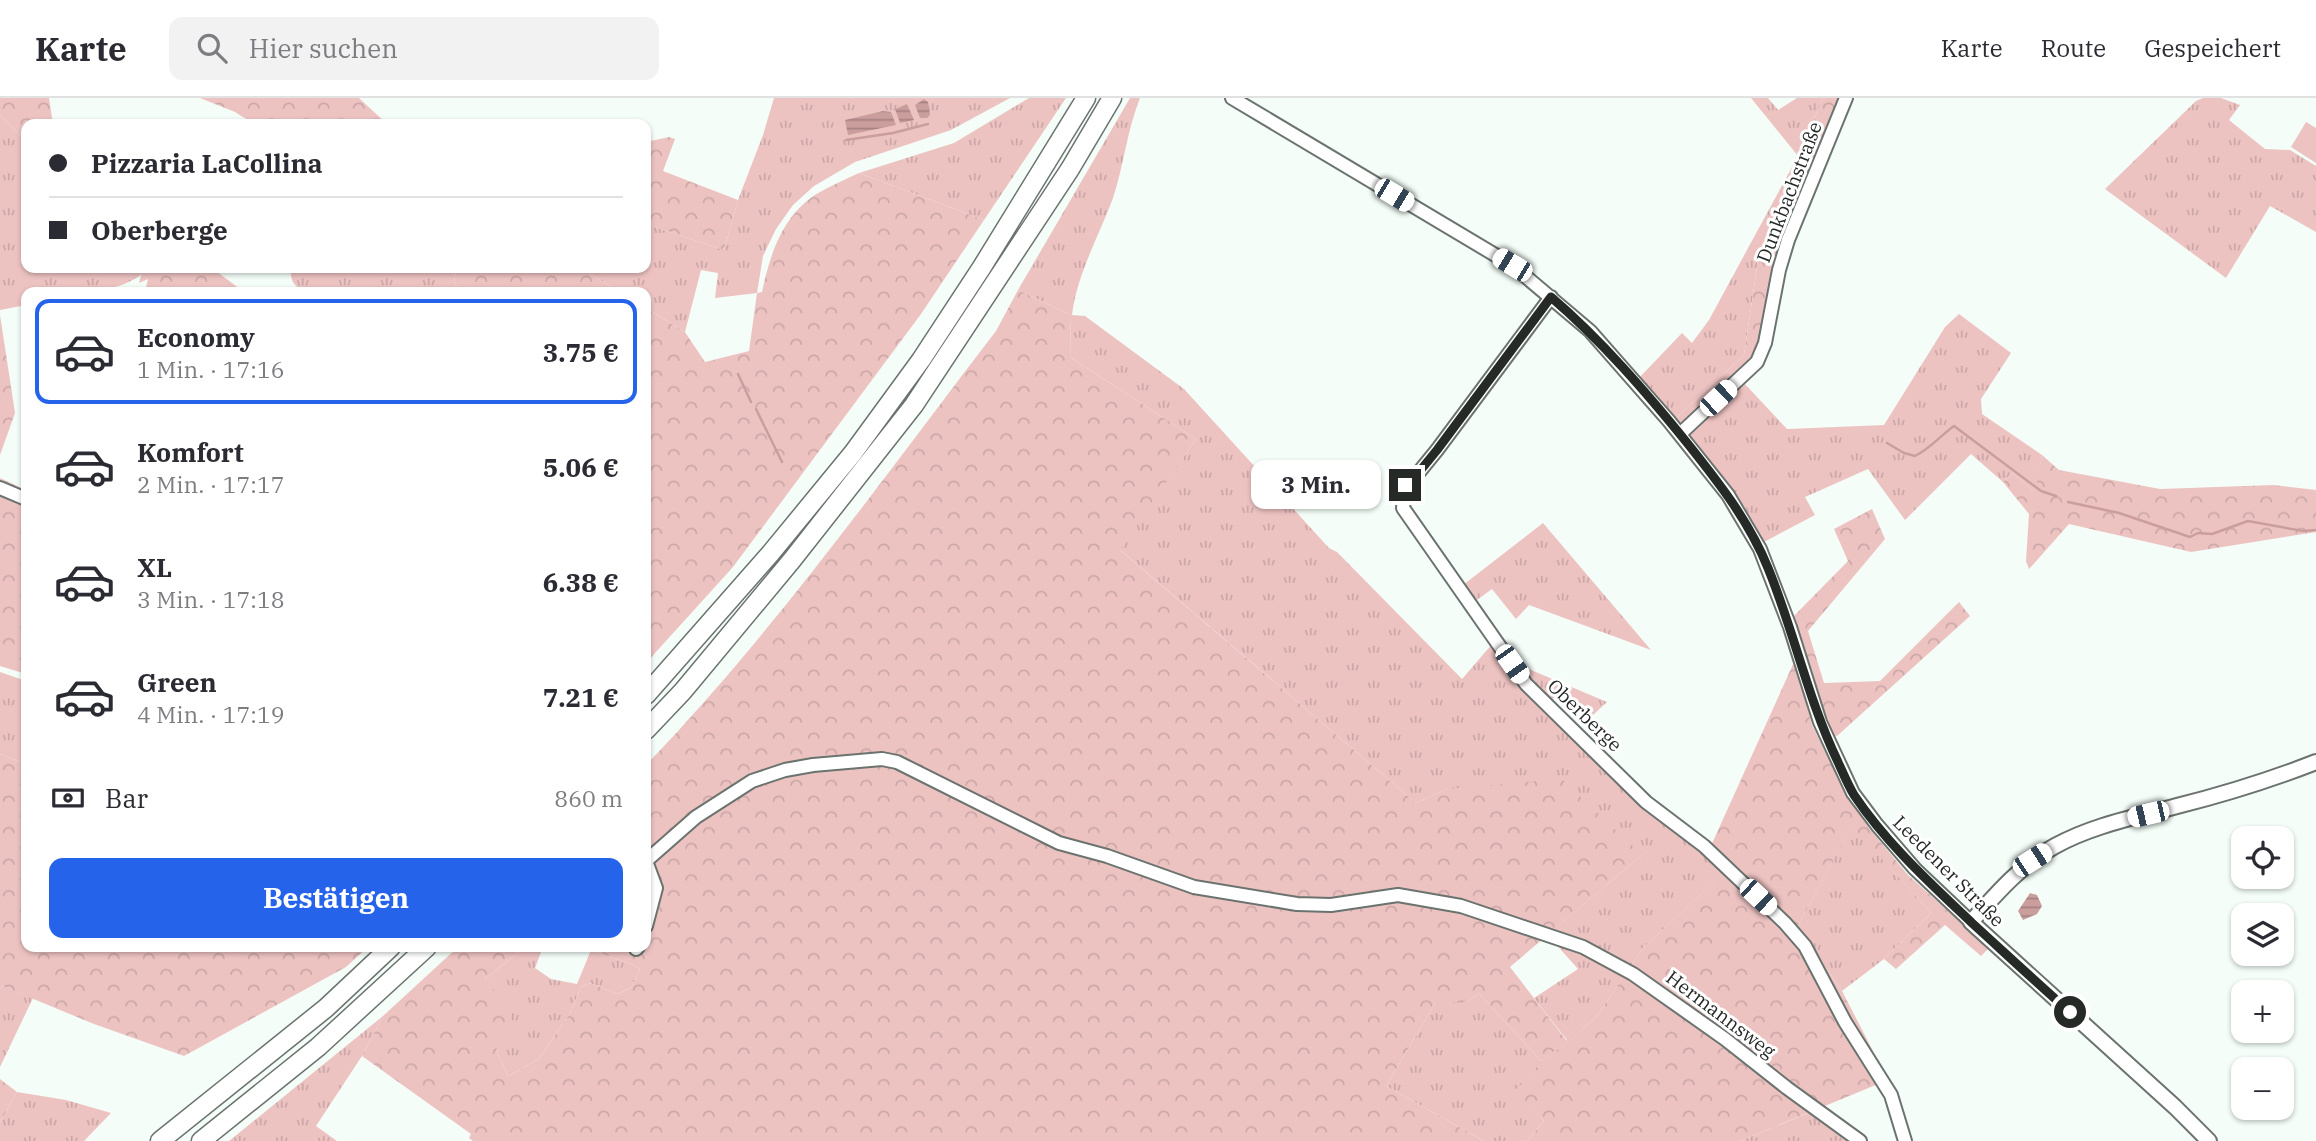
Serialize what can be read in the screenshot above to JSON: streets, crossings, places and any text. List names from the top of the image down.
{
  "streets": {
    "main road": ["Leedener Straße"],
    "street": ["Dunkbachstraße", "Oberberge", "Hermannsweg"]
  },
  "crossings": [
    ["Dunkbachstraße", "Leedener Straße"],
    ["Oberberge", "Leedener Straße"]
  ],
  "page": {
    "header": "Karte",
    "search": "Hier suchen",
    "nav": ["Karte", "Route", "Gespeichert"],
    "banner": ["Pizzaria LaCollina", "Oberberge"],
    "list": [
      {
        "name": "Economy",
        "note": "1 Min. · 17:16",
        "value": "3.75 €"
      },
      {
        "name": "Komfort",
        "note": "2 Min. · 17:17",
        "value": "5.06 €"
      },
      {
        "name": "XL",
        "note": "3 Min. · 17:18",
        "value": "6.38 €"
      },
      {
        "name": "Green",
        "note": "4 Min. · 17:19",
        "value": "7.21 €"
      }
    ],
    "bubble": "3 Min.",
    "pay": ["Bar", "860 m"],
    "map_buttons": ["+", "−"],
    "buttons": "Bestätigen"
  }
}
